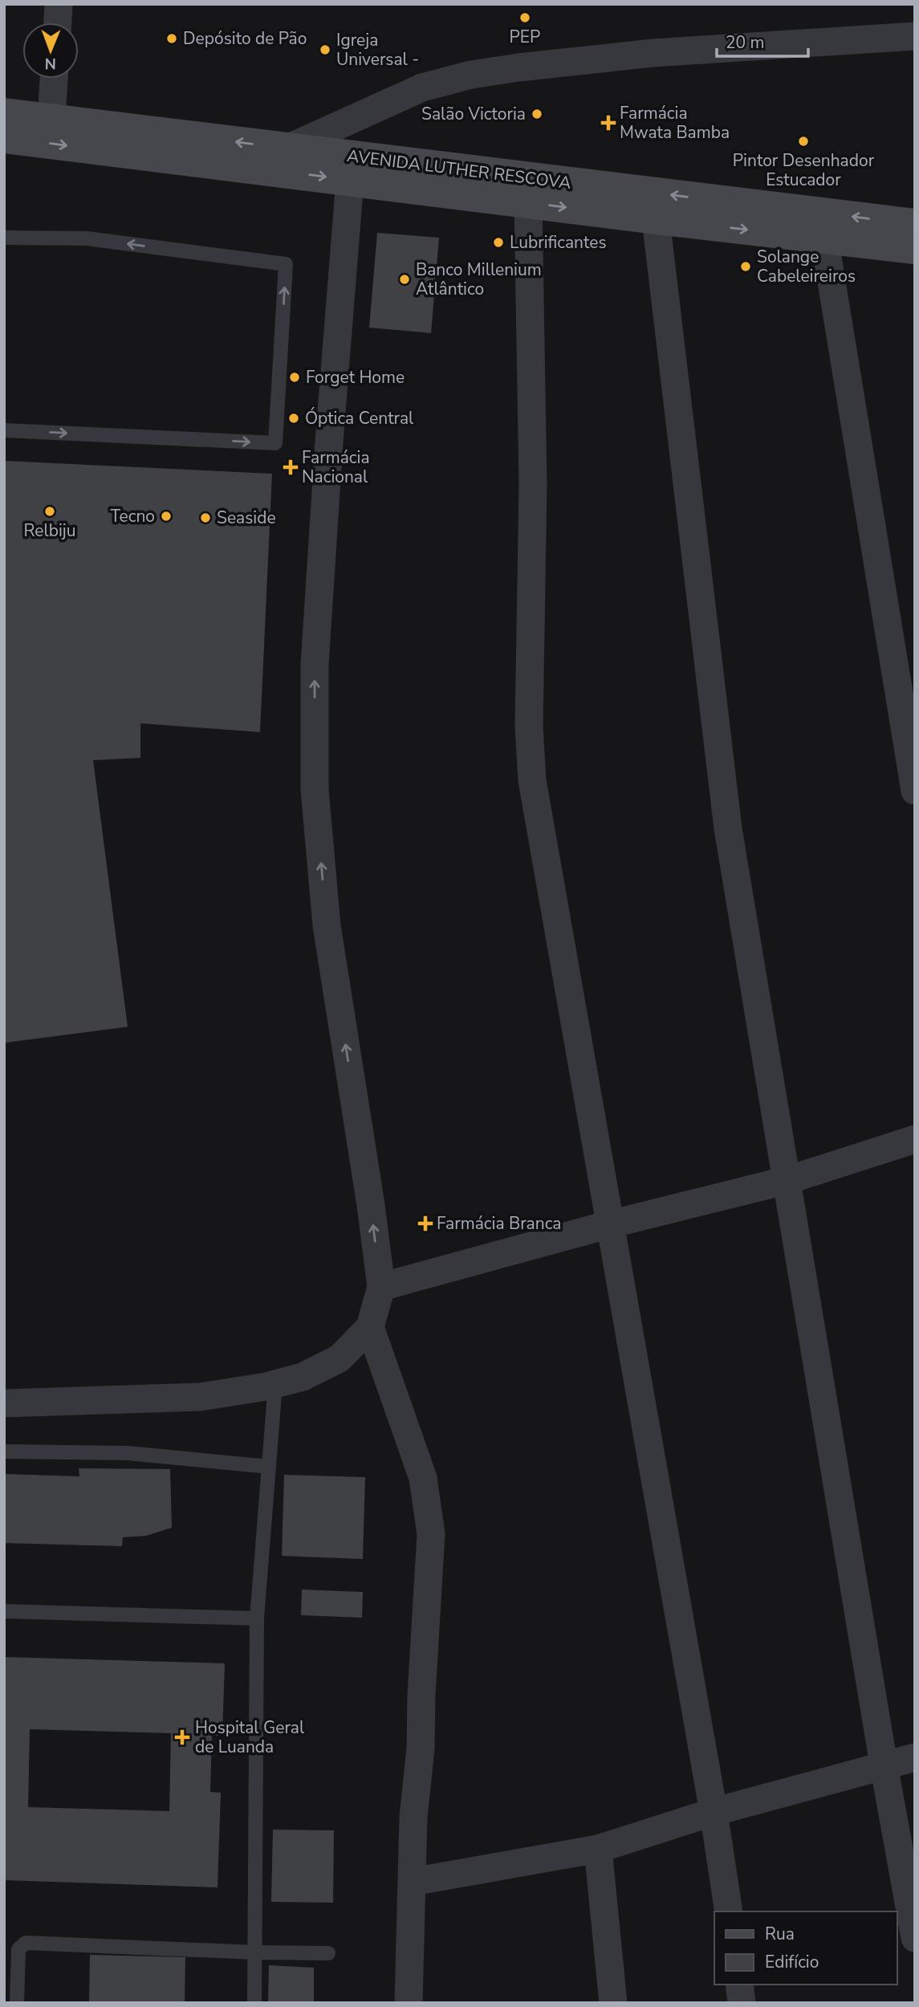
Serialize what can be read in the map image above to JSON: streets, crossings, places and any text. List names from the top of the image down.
{
  "streets": {
    "main road": ["AVENIDA LUTHER RESCOVA"]
  },
  "places": {
    "other": [
      "PEP",
      "Depósito de Pão",
      "Igreja Universal -",
      "Salão Victoria",
      "Pintor Desenhador Estucador",
      "Lubrificantes",
      "Solange Cabeleireiros",
      "Banco Millenium Atlântico",
      "Forget Home",
      "Óptica Central",
      "Relbiju",
      "Tecno",
      "Seaside"
    ],
    "health": [
      "Farmácia Mwata Bamba",
      "Farmácia Nacional",
      "Farmácia Branca",
      "Hospital Geral de Luanda"
    ]
  },
  "legend": ["Rua", "Edifício"],
  "scale_bar": "20 m",
  "north": "bottom"
}
